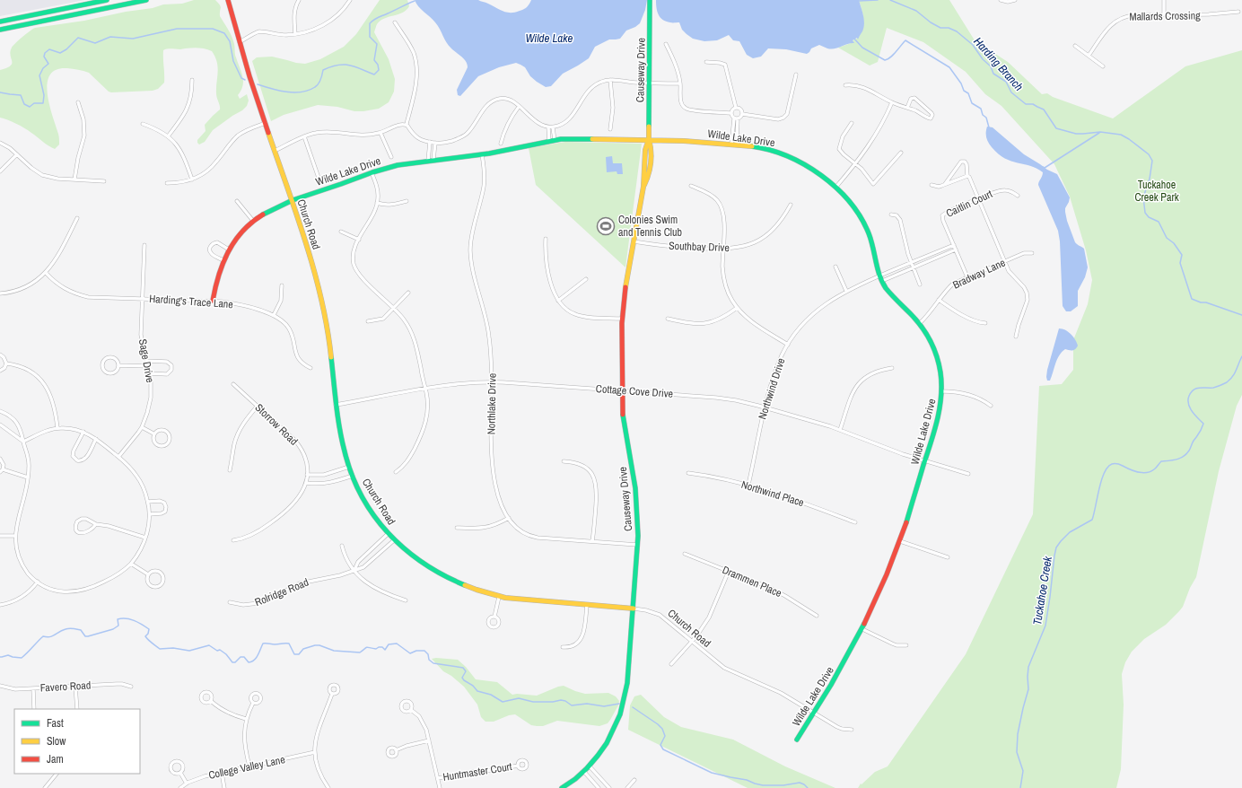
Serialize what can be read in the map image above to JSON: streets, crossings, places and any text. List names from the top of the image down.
{
  "streets": {
    "street": [
      "Mallards Crossing",
      "Causeway Drive",
      "Wilde Lake Drive",
      "Caitlin Court",
      "Church Road",
      "Southbay Drive",
      "Bradway Lane",
      "Harding's Trace Lane",
      "Sage Drive",
      "Northwind Drive",
      "Cottage Cove Drive",
      "Northlake Drive",
      "Storrow Road",
      "Northwind Place",
      "Drammen Place",
      "Rolridge Road",
      "Favero Road",
      "College Valley Lane",
      "Huntmaster Court"
    ]
  },
  "crossings": [
    ["Causeway Drive", "Wilde Lake Drive"],
    ["Causeway Drive", "Church Road"],
    ["Causeway Drive", "Southbay Drive"],
    ["Causeway Drive", "Cottage Cove Drive"],
    ["Causeway Drive", "Northlake Drive"],
    ["Wilde Lake Drive", "Church Road"],
    ["Wilde Lake Drive", "Bradway Lane"],
    ["Wilde Lake Drive", "Harding's Trace Lane"],
    ["Wilde Lake Drive", "Northwind Drive"],
    ["Wilde Lake Drive", "Cottage Cove Drive"],
    ["Wilde Lake Drive", "Northlake Drive"],
    ["Caitlin Court", "Bradway Lane"],
    ["Caitlin Court", "Northwind Drive"],
    ["Church Road", "Cottage Cove Drive"],
    ["Church Road", "Rolridge Road"],
    ["Harding's Trace Lane", "Sage Drive"],
    ["Northwind Drive", "Cottage Cove Drive"],
    ["Northwind Drive", "Northwind Place"],
    ["Cottage Cove Drive", "Northlake Drive"]
  ],
  "water": ["Wilde Lake", "Harding Branch", "Tuckahoe Creek"],
  "parks": ["Tuckahoe Creek Park"],
  "places": {
    "sports": ["Colonies Swim and Tennis Club"]
  },
  "legend": ["Fast", "Slow", "Jam"]
}
